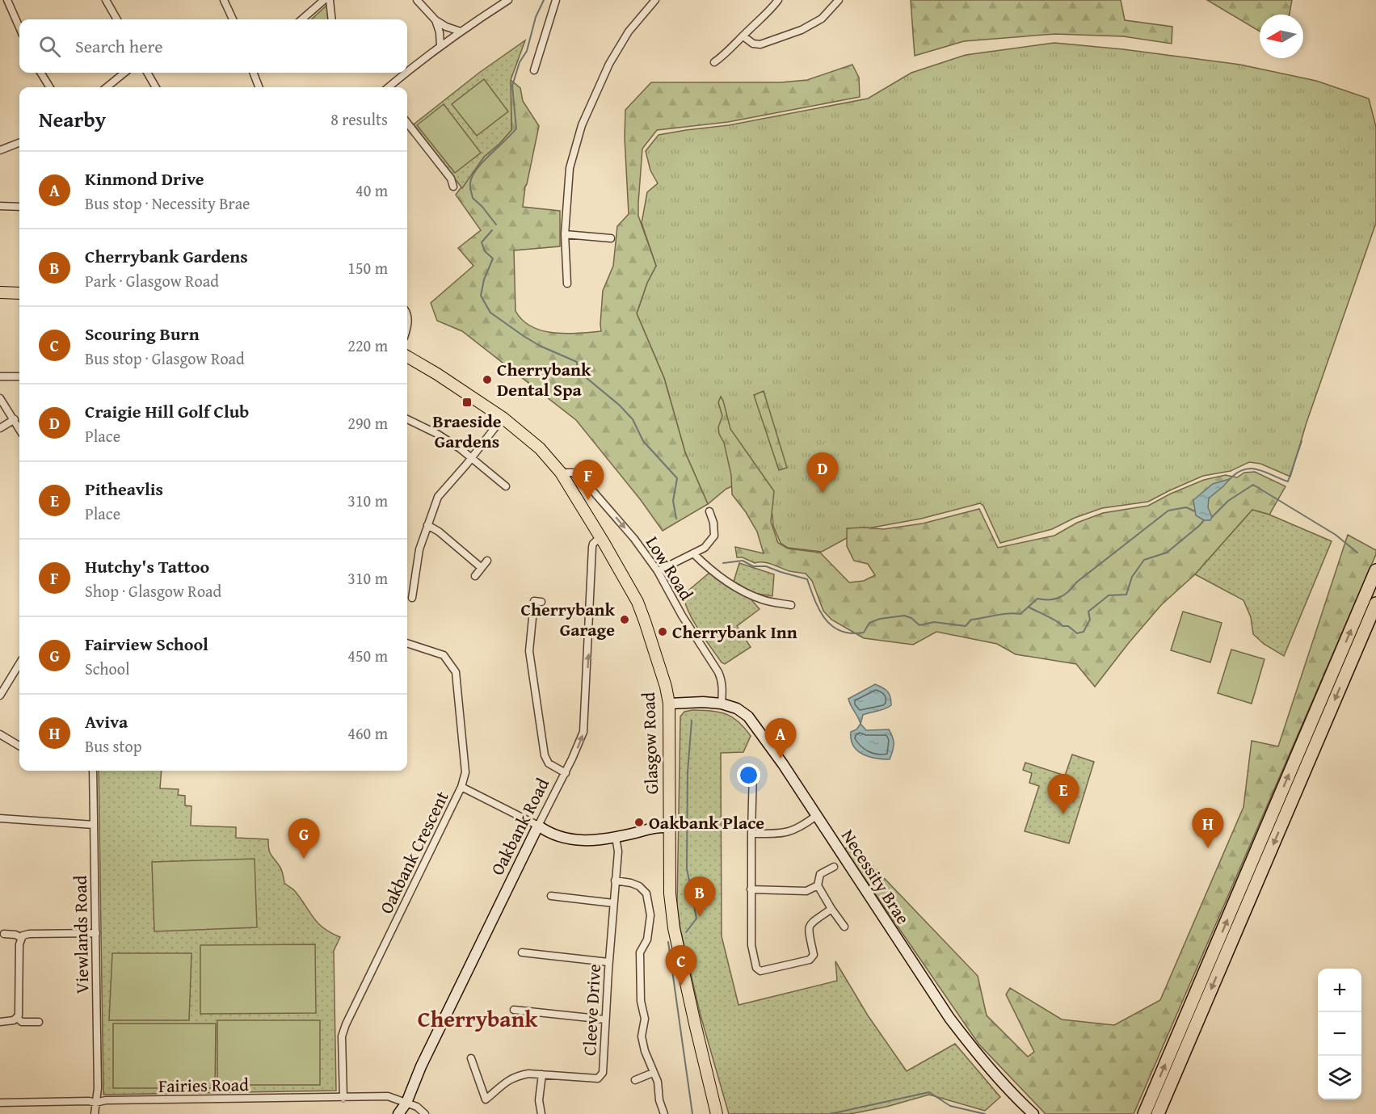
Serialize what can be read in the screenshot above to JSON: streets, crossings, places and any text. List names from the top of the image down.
{
  "streets": {
    "main road": ["Glasgow Road", "Oakbank Road", "Necessity Brae"],
    "street": [
      "Low Road",
      "Oakbank Crescent",
      "Viewlands Road",
      "Cleeve Drive",
      "Fairies Road"
    ]
  },
  "crossings": [
    ["Low Road", "Glasgow Road"],
    ["Low Road", "Necessity Brae"],
    ["Glasgow Road", "Oakbank Road"],
    ["Glasgow Road", "Necessity Brae"],
    ["Oakbank Road", "Fairies Road"],
    ["Oakbank Crescent", "Fairies Road"],
    ["Viewlands Road", "Fairies Road"]
  ],
  "one_way": ["Low Road", "Oakbank Road"],
  "districts": ["Cherrybank"],
  "places": {
    "other": [
      "Cherrybank Dental Spa",
      "Cherrybank Garage",
      "Cherrybank Inn",
      "Oakbank Place"
    ],
    "transit": ["Braeside Gardens"]
  },
  "north": "left",
  "page": {
    "search": "Search here",
    "heading": ["Nearby", "8 results"],
    "list": [
      {
        "mark": "A",
        "name": "Kinmond Drive",
        "note": "Bus stop · Necessity Brae",
        "value": "40 m"
      },
      {
        "mark": "B",
        "name": "Cherrybank Gardens",
        "note": "Park · Glasgow Road",
        "value": "150 m"
      },
      {
        "mark": "C",
        "name": "Scouring Burn",
        "note": "Bus stop · Glasgow Road",
        "value": "220 m"
      },
      {
        "mark": "D",
        "name": "Craigie Hill Golf Club",
        "note": "Place",
        "value": "290 m"
      },
      {
        "mark": "E",
        "name": "Pitheavlis",
        "note": "Place",
        "value": "310 m"
      },
      {
        "mark": "F",
        "name": "Hutchy's Tattoo",
        "note": "Shop · Glasgow Road",
        "value": "310 m"
      },
      {
        "mark": "G",
        "name": "Fairview School",
        "note": "School",
        "value": "450 m"
      },
      {
        "mark": "H",
        "name": "Aviva",
        "note": "Bus stop",
        "value": "460 m"
      }
    ],
    "pins": [
      "D",
      "F",
      "A",
      "E",
      "H",
      "G",
      "B",
      "C"
    ],
    "map_buttons": ["+", "−"]
  }
}
